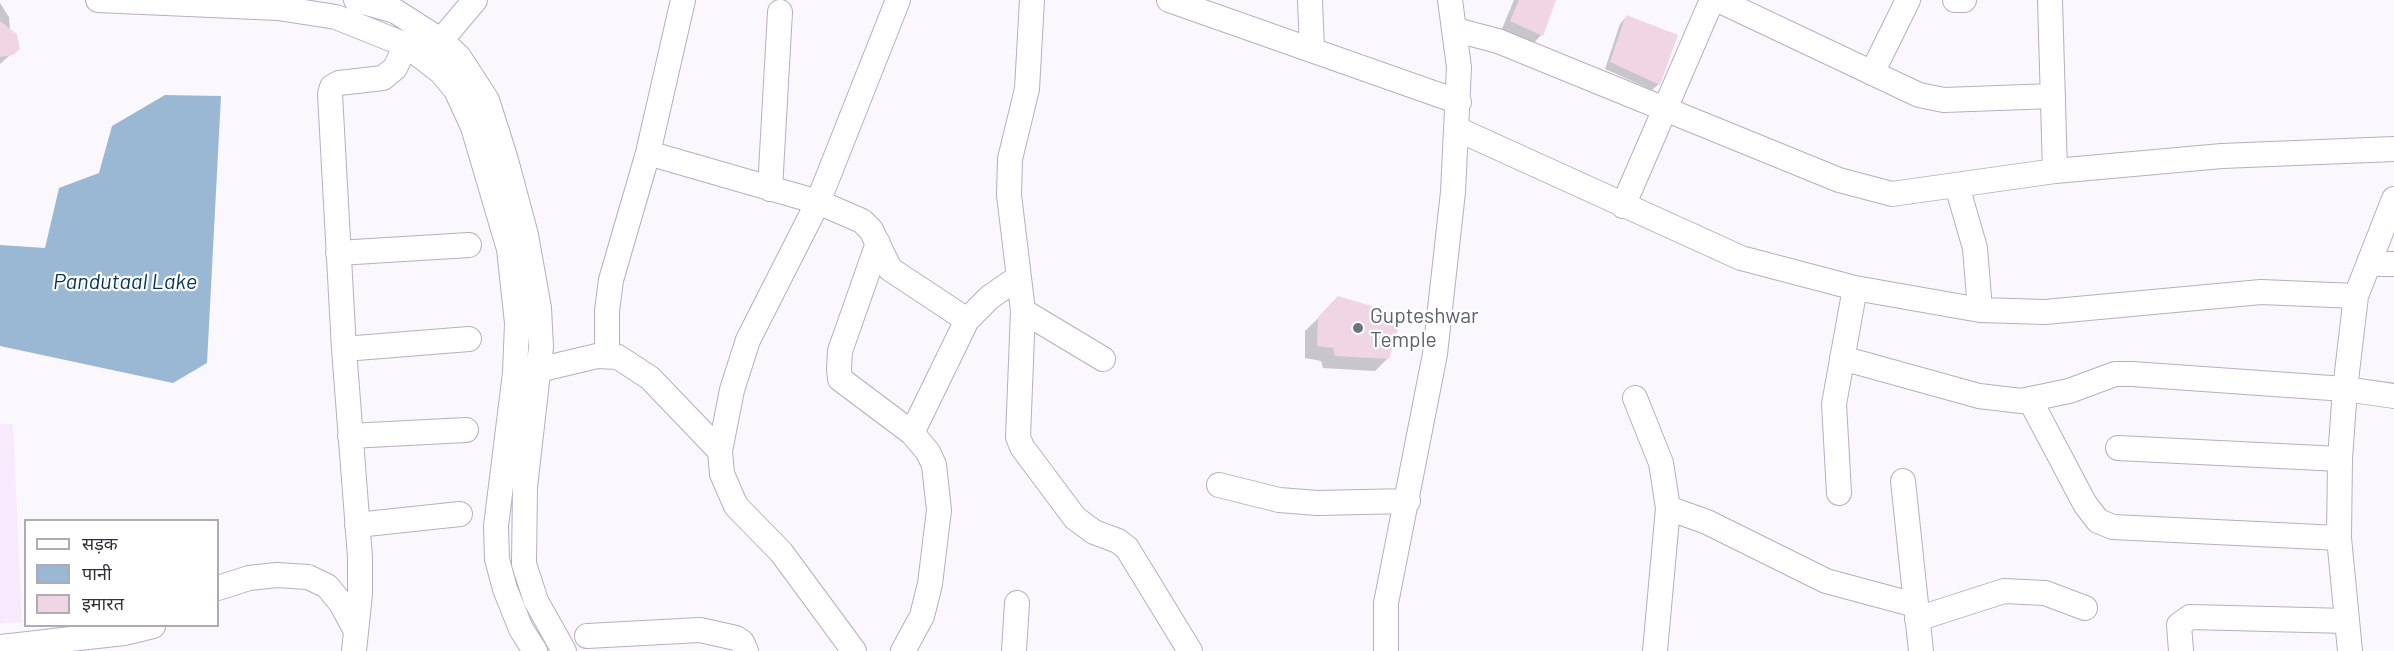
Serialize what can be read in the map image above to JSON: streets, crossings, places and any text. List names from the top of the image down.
{
  "water": ["Pandutaal Lake"],
  "places": ["Gupteshwar Temple"],
  "legend": ["सड़क", "पानी", "इमारत"]
}
